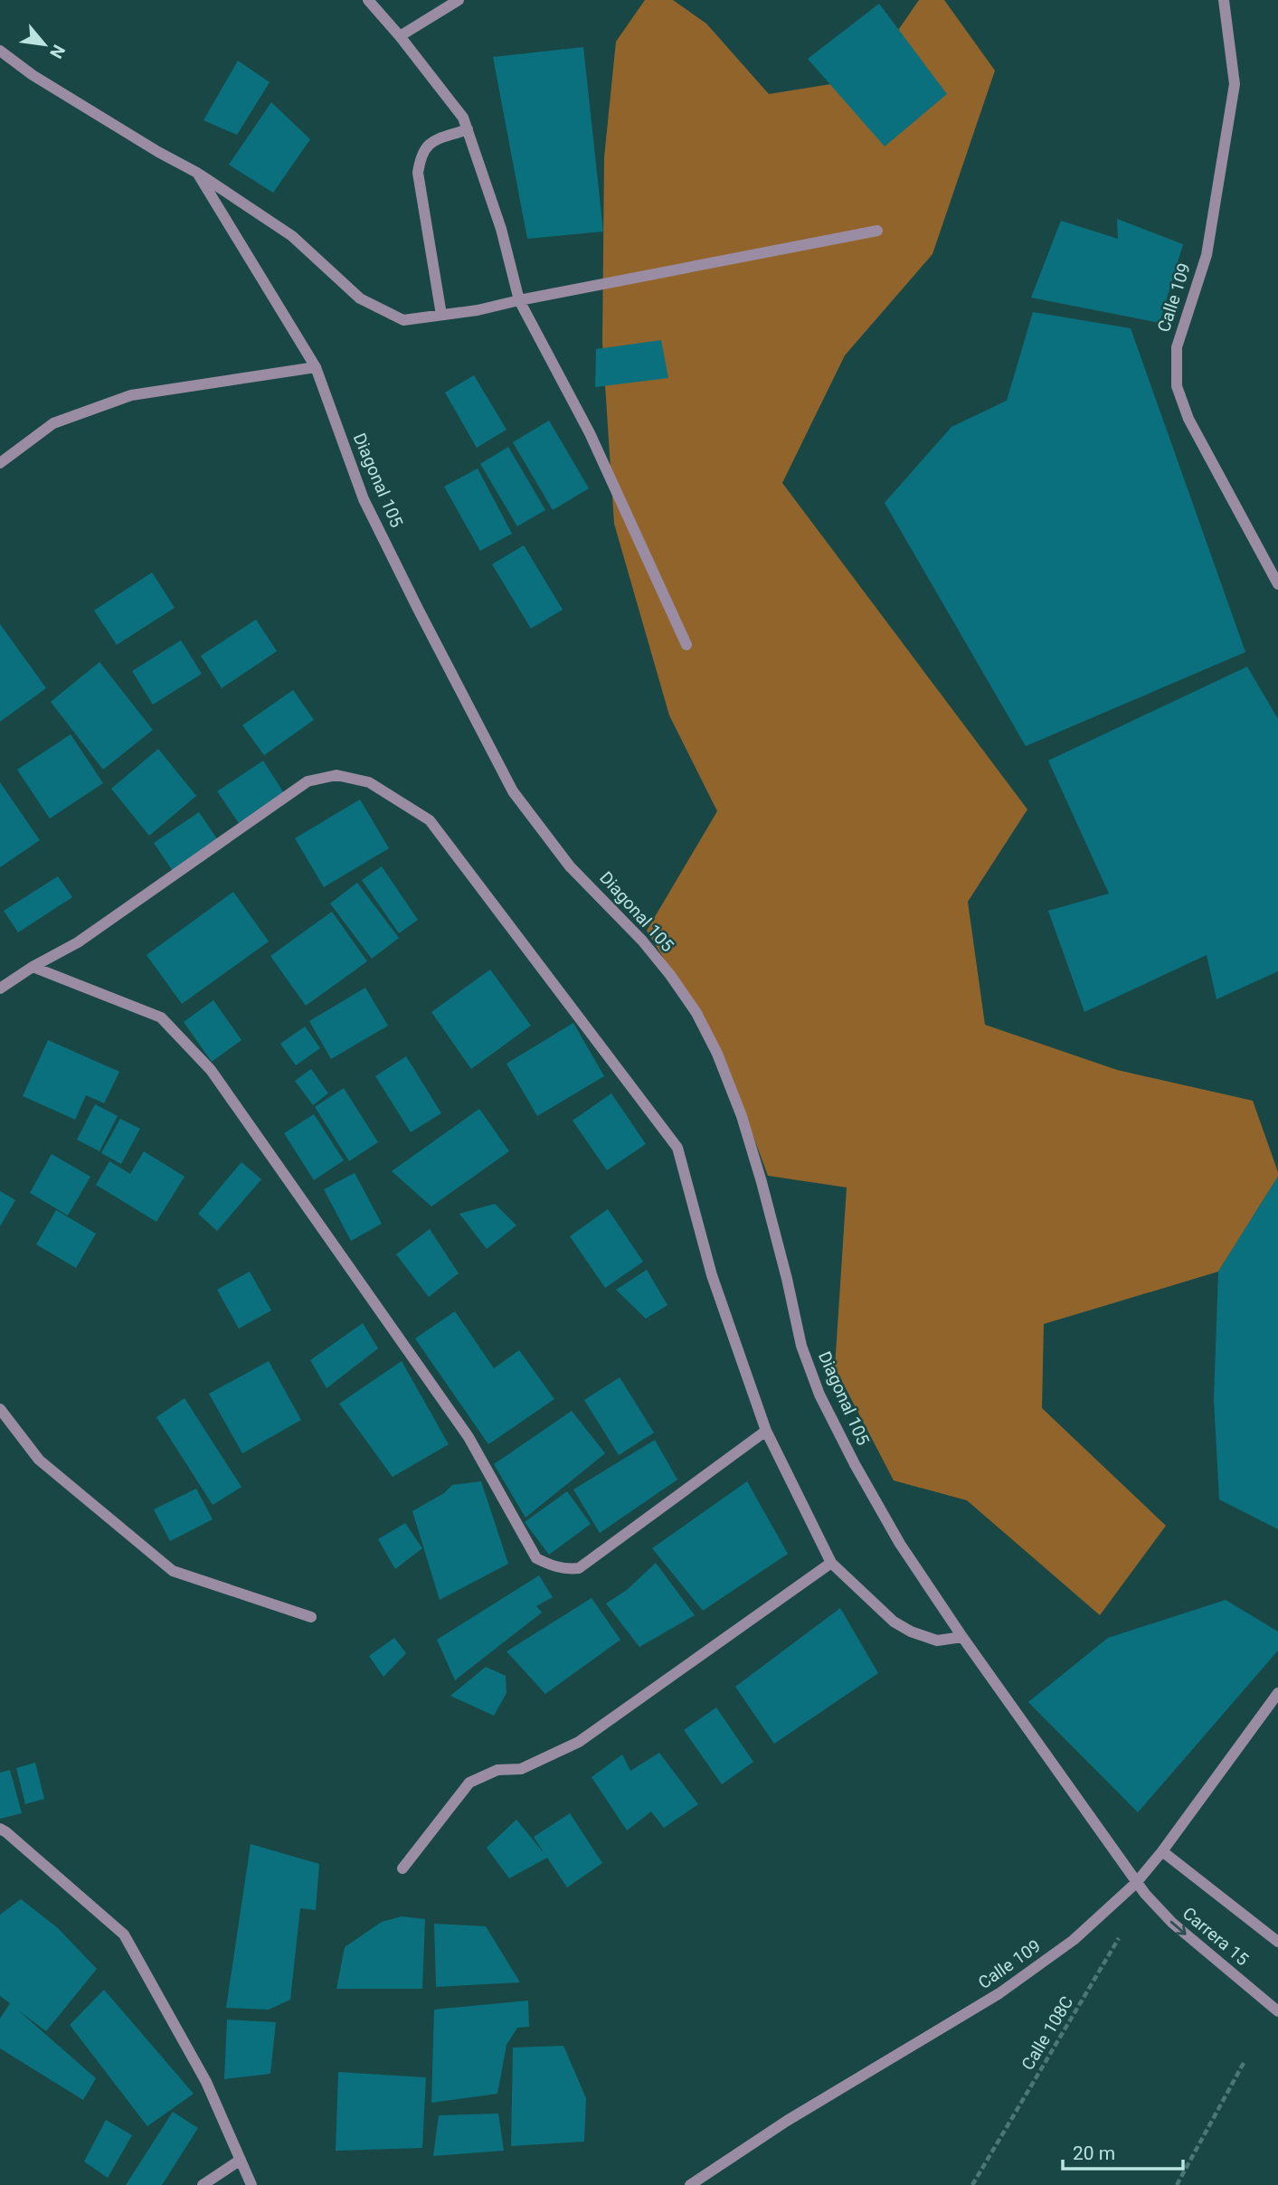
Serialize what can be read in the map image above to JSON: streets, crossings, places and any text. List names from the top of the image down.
{
  "streets": {
    "street": ["Calle 109", "Diagonal 105", "Carrera 15"],
    "path": ["Calle 108C"]
  },
  "crossings": [
    ["Calle 109", "Diagonal 105"],
    ["Calle 109", "Carrera 15"],
    ["Diagonal 105", "Carrera 15"]
  ],
  "scale_bar": "20 m",
  "north": "bottom right"
}
